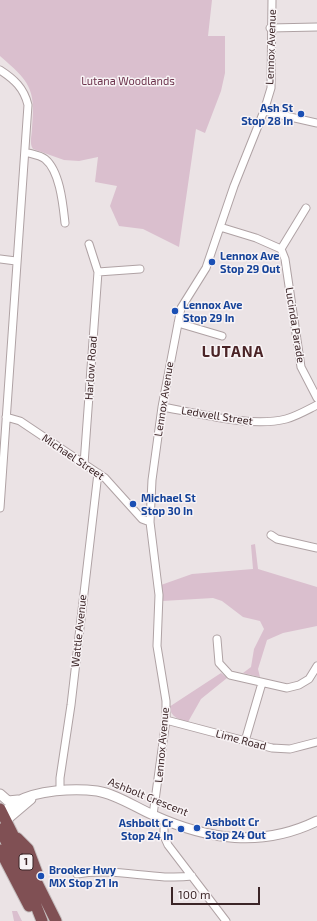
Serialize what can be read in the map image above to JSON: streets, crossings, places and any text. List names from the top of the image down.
{
  "streets": {
    "highway": ["1"],
    "street": [
      "Lennox Avenue",
      "Lucinda Parade",
      "Harlow Road",
      "Ledwell Street",
      "Michael Street",
      "Wattle Avenue",
      "Lime Road",
      "Ashbolt Crescent"
    ]
  },
  "crossings": [
    ["Lennox Avenue", "Ledwell Street"],
    ["Lennox Avenue", "Michael Street"],
    ["Lennox Avenue", "Lime Road"],
    ["Lennox Avenue", "Ashbolt Crescent"],
    ["Harlow Road", "Michael Street"],
    ["Michael Street", "Wattle Avenue"],
    ["Wattle Avenue", "Ashbolt Crescent"]
  ],
  "districts": ["LUTANA"],
  "parks": ["Lutana Woodlands"],
  "places": [
    "Ash St Stop 28 In",
    "Lennox Ave Stop 29 Out",
    "Lennox Ave Stop 29 In",
    "Michael St Stop 30 In",
    "Ashbolt Cr Stop 24 Out",
    "Ashbolt Cr Stop 24 In",
    "Brooker Hwy MX Stop 21 In"
  ],
  "scale_bar": "100 m"
}
